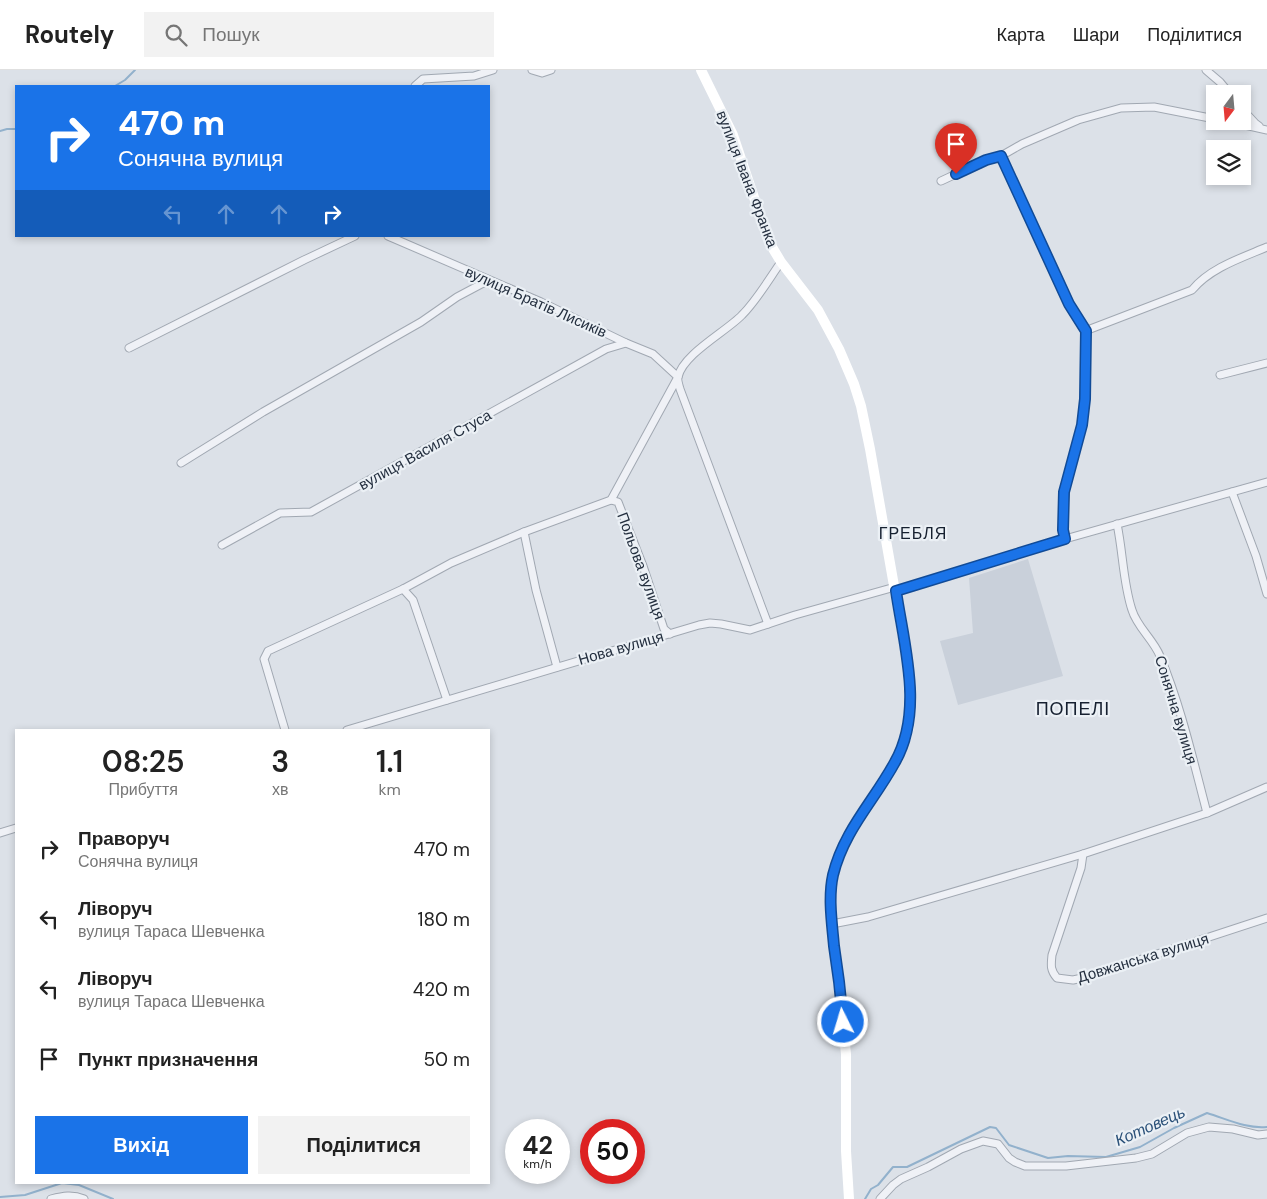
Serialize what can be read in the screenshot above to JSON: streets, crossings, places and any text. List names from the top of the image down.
{
  "streets": {
    "main road": ["вулиця Івана Франка"],
    "street": [
      "вулиця Братів Лисиків",
      "вулиця Василя Стуса",
      "Польова вулиця",
      "Нова вулиця",
      "Сонячна вулиця",
      "Довжанська вулиця"
    ]
  },
  "crossings": [
    ["вулиця Івана Франка", "Нова вулиця"],
    ["вулиця Братів Лисиків", "вулиця Василя Стуса"],
    ["вулиця Братів Лисиків", "Польова вулиця"],
    ["Польова вулиця", "Нова вулиця"]
  ],
  "districts": ["ГРЕБЛЯ", "ПОПЕЛІ"],
  "water": ["Котовець"],
  "north": "bottom",
  "page": {
    "header": "Routely",
    "search": "Пошук",
    "nav": ["Карта", "Шари", "Поділитися"],
    "turn": ["470 m", "Сонячна вулиця"],
    "eta": [
      "08:25",
      "Прибуття",
      "3",
      "хв",
      "1.1",
      "km"
    ],
    "list": [
      {
        "name": "Праворуч",
        "note": "Сонячна вулиця",
        "value": "470 m"
      },
      {
        "name": "Ліворуч",
        "note": "вулиця Тараса Шевченка",
        "value": "180 m"
      },
      {
        "name": "Ліворуч",
        "note": "вулиця Тараса Шевченка",
        "value": "420 m"
      },
      {
        "name": "Пункт призначення",
        "value": "50 m"
      }
    ],
    "buttons": ["Вихід", "Поділитися"],
    "speed": "42 km/h",
    "limit": "50"
  }
}
